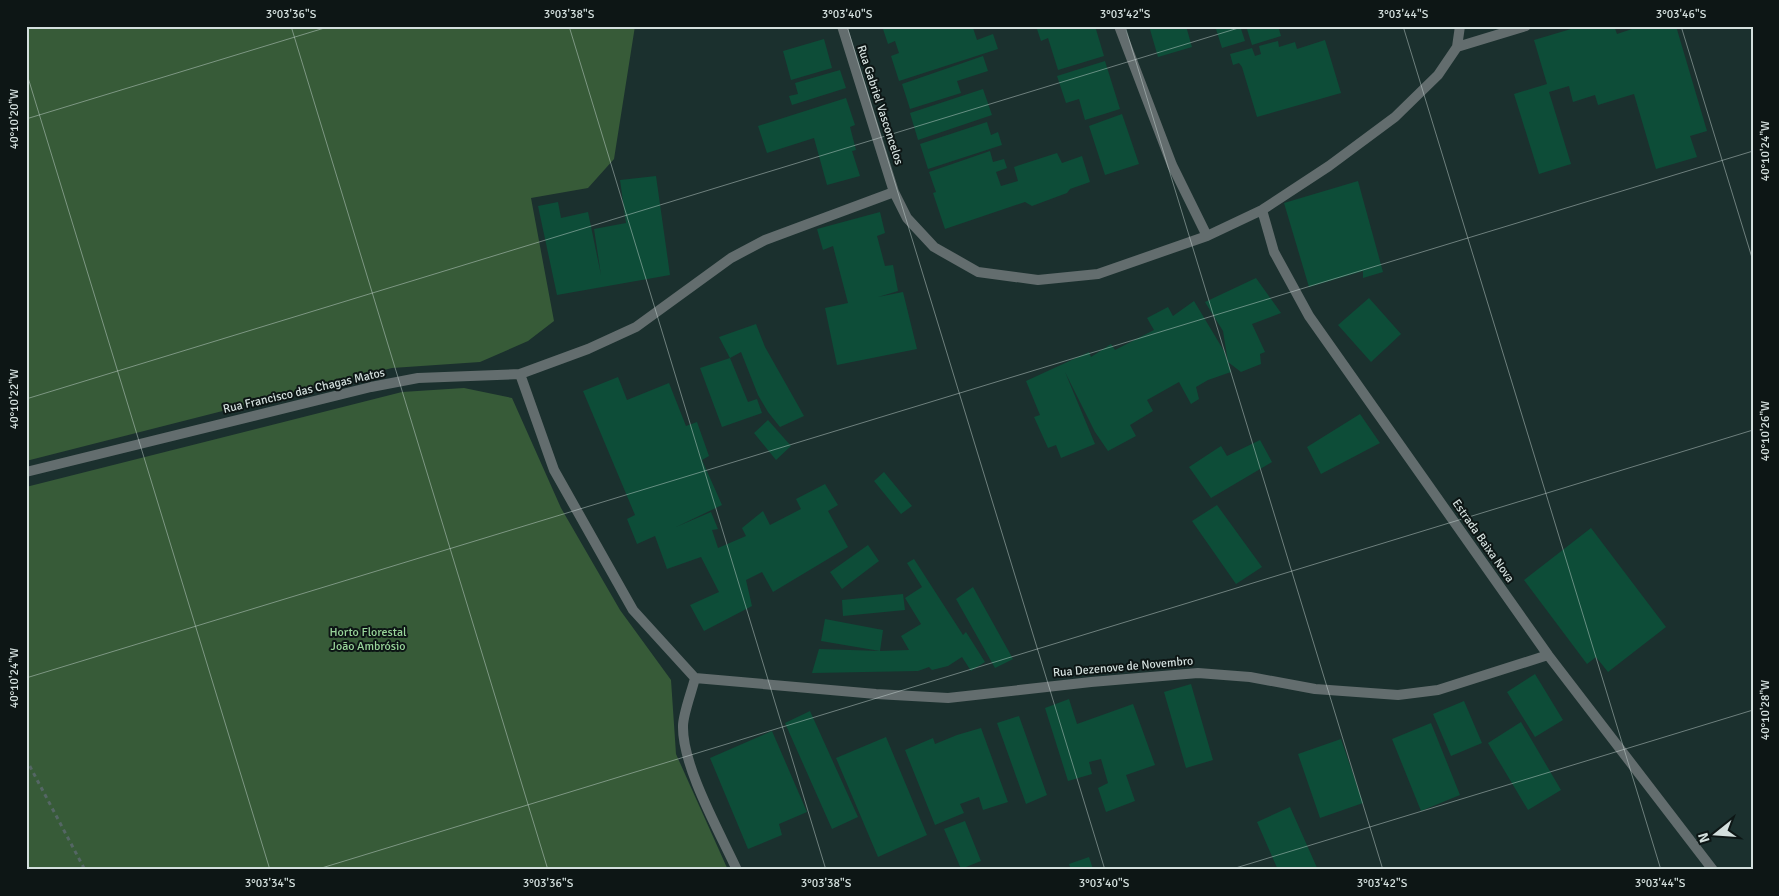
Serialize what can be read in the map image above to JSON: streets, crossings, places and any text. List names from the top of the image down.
{
  "streets": {
    "street": [
      "Rua Gabriel Vasconcelos",
      "Rua Francisco das Chagas Matos",
      "Estrada Baixa Nova",
      "Rua Dezenove de Novembro"
    ]
  },
  "crossings": [
    ["Rua Gabriel Vasconcelos", "Rua Francisco das Chagas Matos"],
    ["Rua Gabriel Vasconcelos", "Estrada Baixa Nova"],
    ["Estrada Baixa Nova", "Rua Dezenove de Novembro"]
  ],
  "parks": ["Horto Florestal João Ambrósio"],
  "north": "left",
  "coordinates": [
    "3°03'36\"S",
    "3°03'38\"S",
    "3°03'40\"S",
    "3°03'42\"S",
    "3°03'44\"S",
    "3°03'46\"S",
    "40°10'20\"W",
    "40°10'24\"W",
    "40°10'22\"W",
    "40°10'26\"W",
    "40°10'28\"W",
    "3°03'34\"S"
  ]
}
